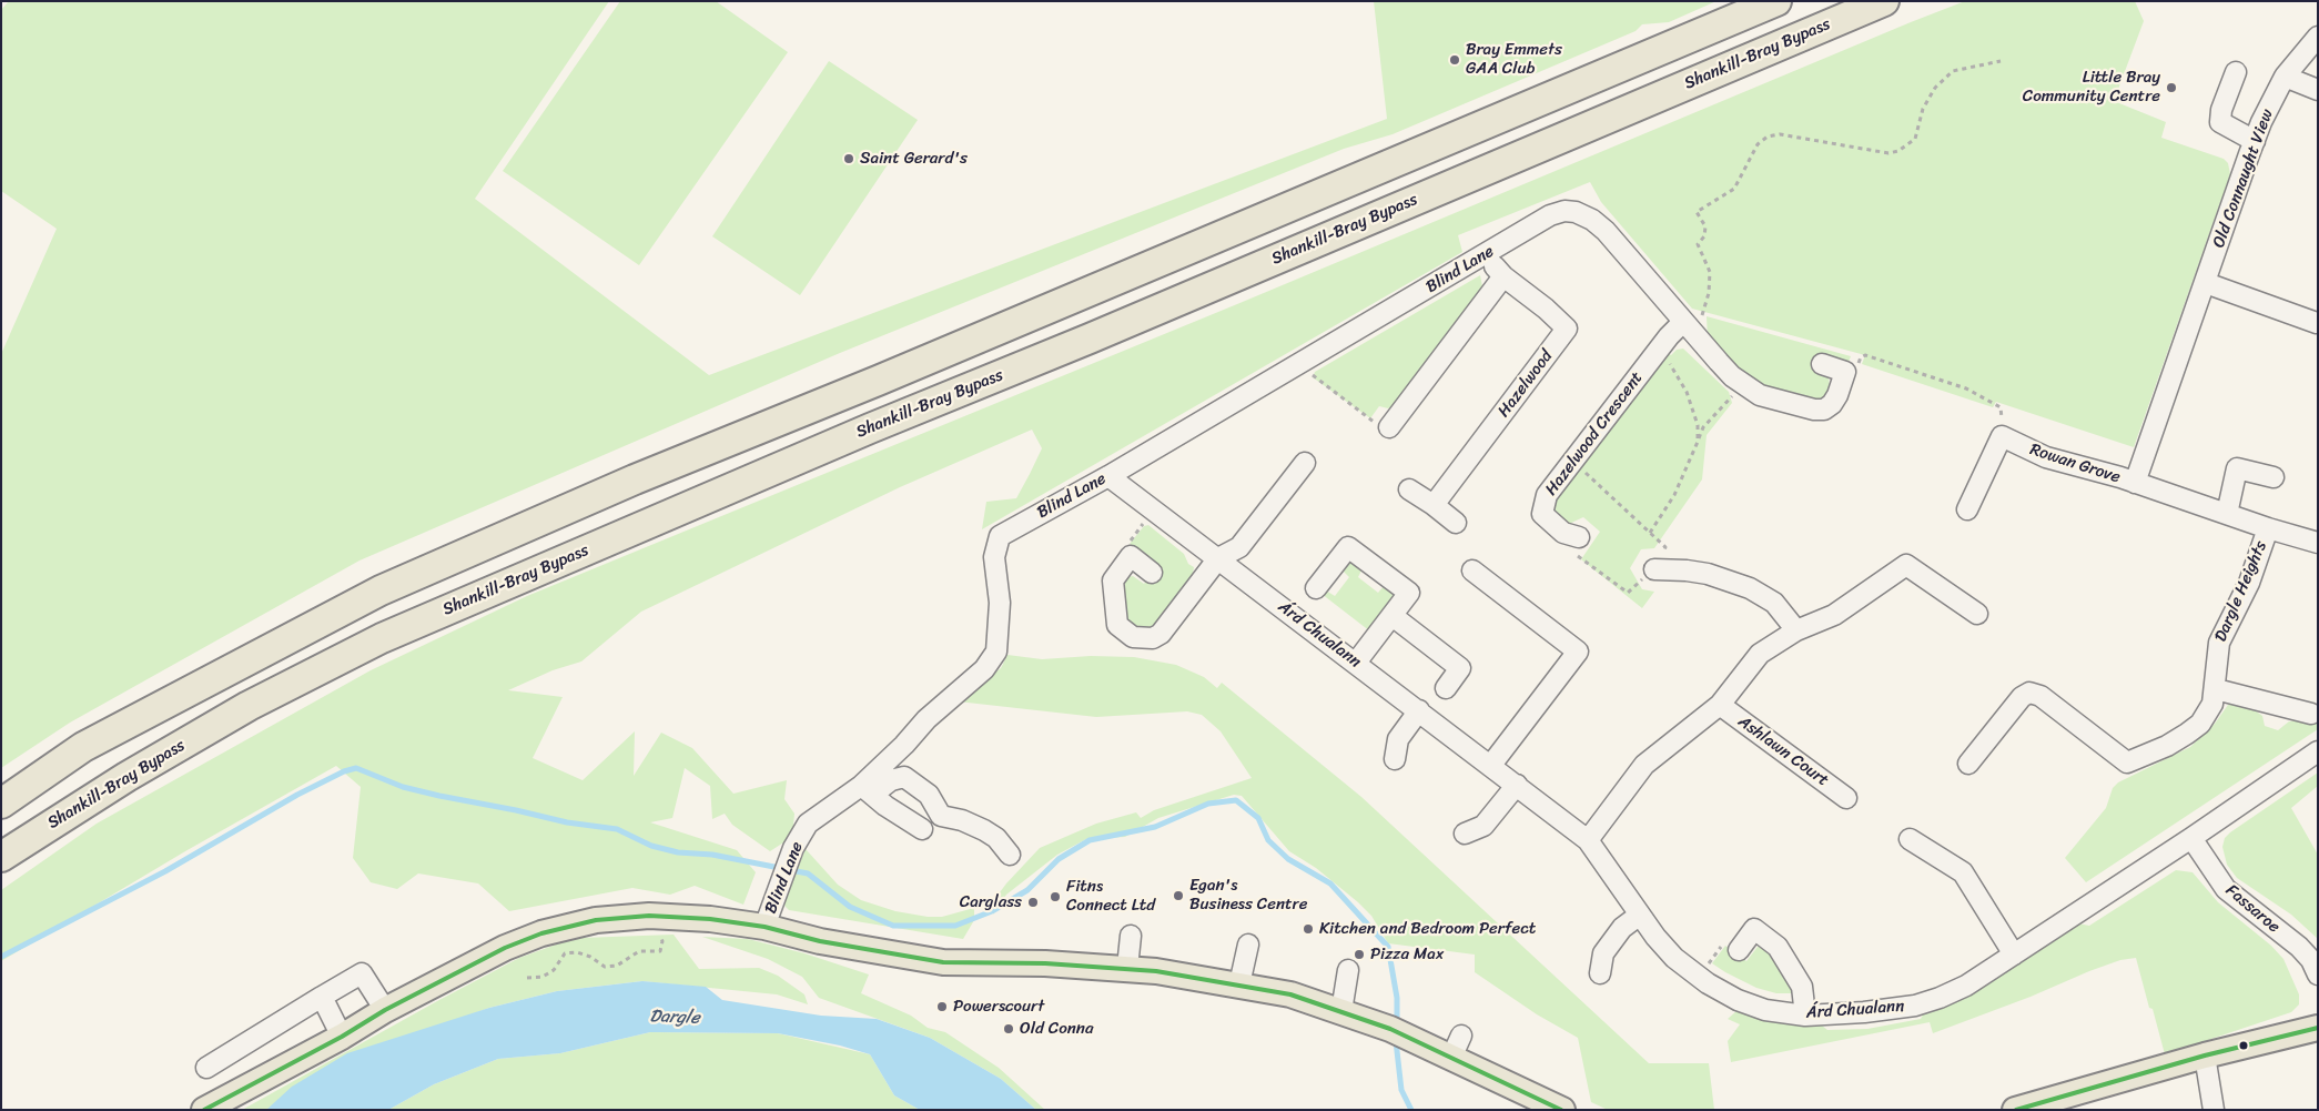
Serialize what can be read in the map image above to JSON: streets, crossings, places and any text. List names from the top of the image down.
{
  "streets": {
    "highway": ["Shankill-Bray Bypass"],
    "street": [
      "Old Connaught View",
      "Blind Lane",
      "Hazelwood",
      "Hazelwood Crescent",
      "Rowan Grove",
      "Dargle Heights",
      "Árd Chualann",
      "Ashlawn Court",
      "Fassaroe"
    ]
  },
  "crossings": [
    ["Old Connaught View", "Rowan Grove"],
    ["Blind Lane", "Hazelwood"],
    ["Blind Lane", "Hazelwood Crescent"],
    ["Blind Lane", "Árd Chualann"],
    ["Rowan Grove", "Dargle Heights"],
    ["Árd Chualann", "Ashlawn Court"],
    ["Árd Chualann", "Fassaroe"]
  ],
  "water": ["Dargle"],
  "places": [
    "Bray Emmets GAA Club",
    "Little Bray Community Centre",
    "Saint Gerard's",
    "Egan's Business Centre",
    "Fitns Connect Ltd",
    "Carglass",
    "Kitchen and Bedroom Perfect",
    "Pizza Max",
    "Powerscourt",
    "Old Conna"
  ]
}
